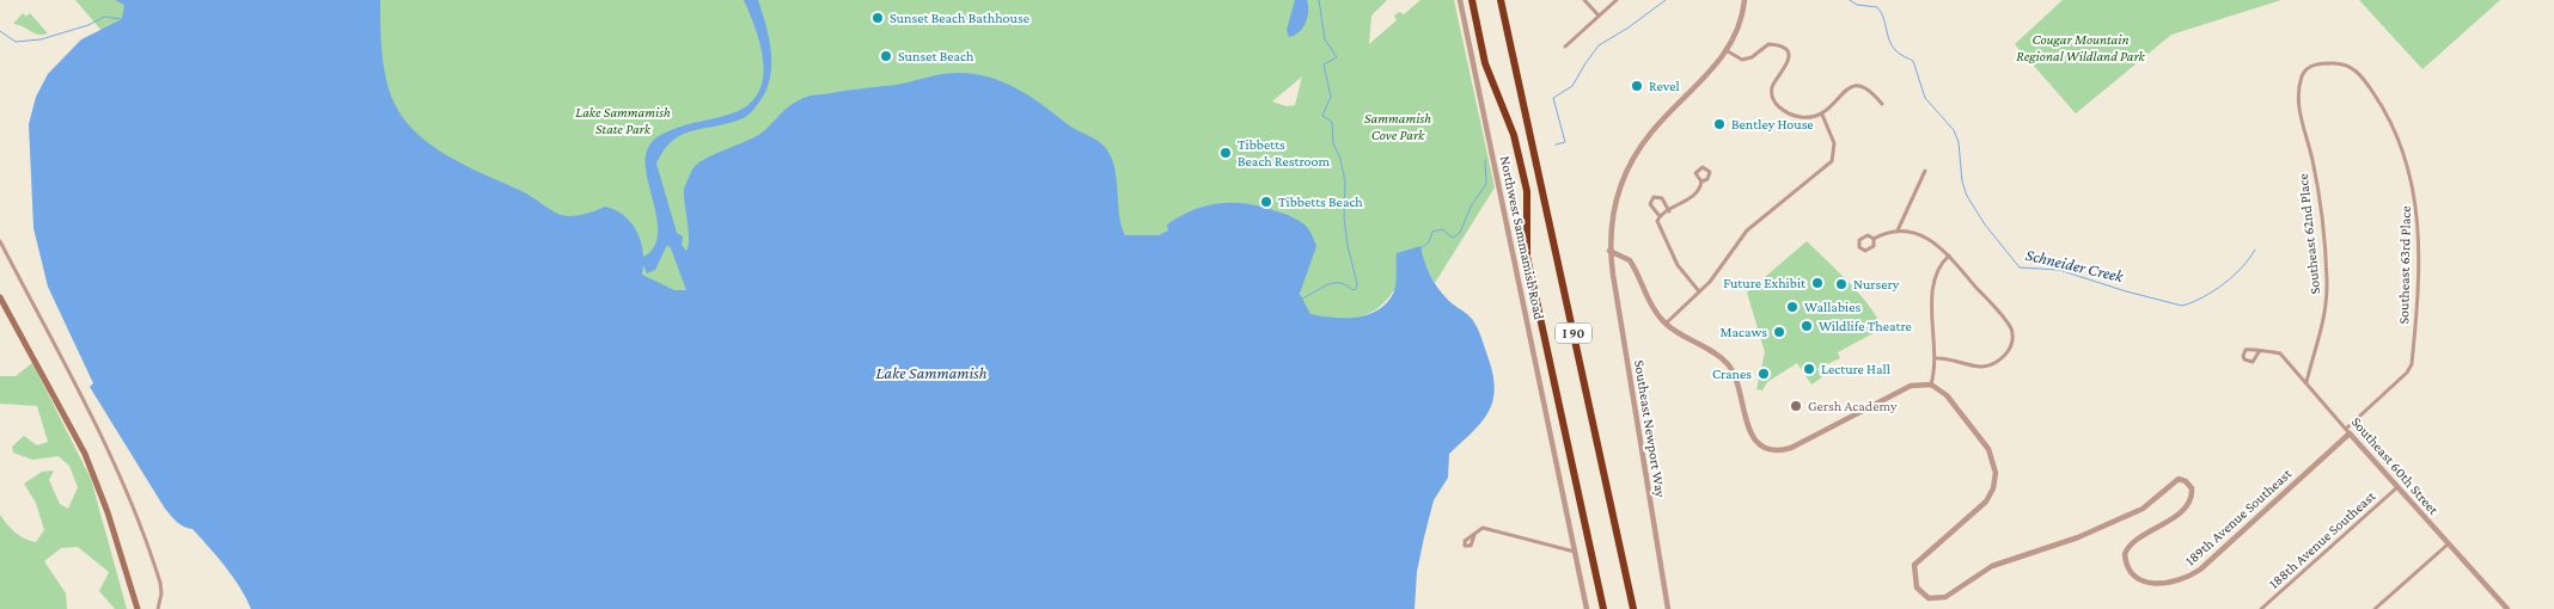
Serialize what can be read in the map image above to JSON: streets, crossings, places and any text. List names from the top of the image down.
{
  "streets": {
    "highway": ["I 90"],
    "street": [
      "Southeast 62nd Place",
      "Northwest Sammamish Road",
      "Southeast 63rd Place",
      "Southeast Newport Way",
      "Southeast 60th Street",
      "189th Avenue Southeast",
      "188th Avenue Southeast"
    ]
  },
  "crossings": [
    ["Southeast 62nd Place", "Southeast 63rd Place"],
    ["Southeast 62nd Place", "Southeast 60th Street"],
    ["Southeast 63rd Place", "189th Avenue Southeast"],
    ["Southeast 60th Street", "189th Avenue Southeast"],
    ["Southeast 60th Street", "188th Avenue Southeast"]
  ],
  "water": ["Schneider Creek", "Lake Sammamish"],
  "parks": ["Cougar Mountain Regional Wildland Park", "Lake Sammamish State Park", "Sammamish Cove Park"],
  "places": [
    "Sunset Beach Bathhouse",
    "Sunset Beach",
    "Revel",
    "Bentley House",
    "Tibbetts Beach Restroom",
    "Tibbetts Beach",
    "Future Exhibit",
    "Nursery",
    "Wallabies",
    "Wildlife Theatre",
    "Macaws",
    "Lecture Hall",
    "Cranes",
    "Gersh Academy"
  ]
}
